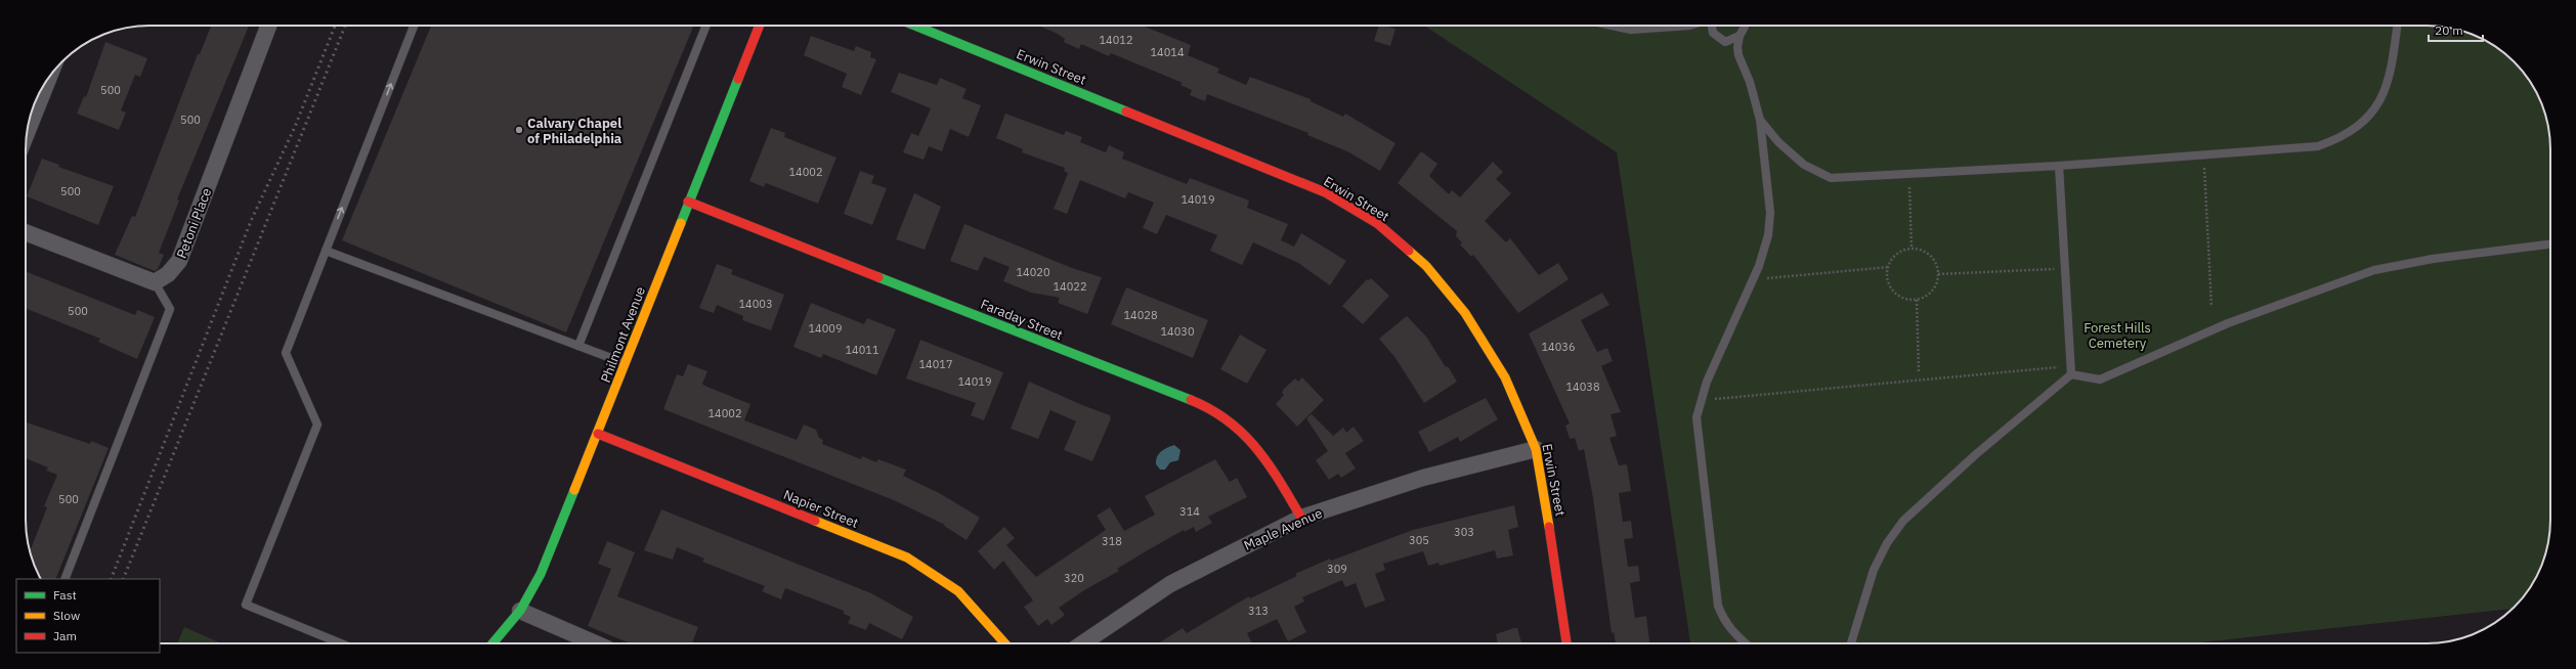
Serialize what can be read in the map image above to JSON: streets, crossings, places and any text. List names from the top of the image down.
{
  "streets": {
    "street": [
      "Erwin Street",
      "Petoni Place",
      "Faraday Street",
      "Philmont Avenue",
      "Napier Street",
      "Maple Avenue"
    ]
  },
  "crossings": [
    ["Erwin Street", "Maple Avenue"],
    ["Faraday Street", "Philmont Avenue"],
    ["Faraday Street", "Maple Avenue"],
    ["Philmont Avenue", "Napier Street"]
  ],
  "parks": ["Forest Hills Cemetery"],
  "places": ["Calvary Chapel of Philadelphia"],
  "house_numbers": [
    "14012",
    "14014",
    "500",
    "500",
    "14002",
    "500",
    "14019",
    "14020",
    "14022",
    "14003",
    "500",
    "14028",
    "14009",
    "14030",
    "14036",
    "14011",
    "14017",
    "14019",
    "14038",
    "14002",
    "500",
    "314",
    "303",
    "305",
    "318",
    "309",
    "320",
    "313"
  ],
  "legend": ["Fast", "Slow", "Jam"],
  "scale_bar": "20 m"
}
